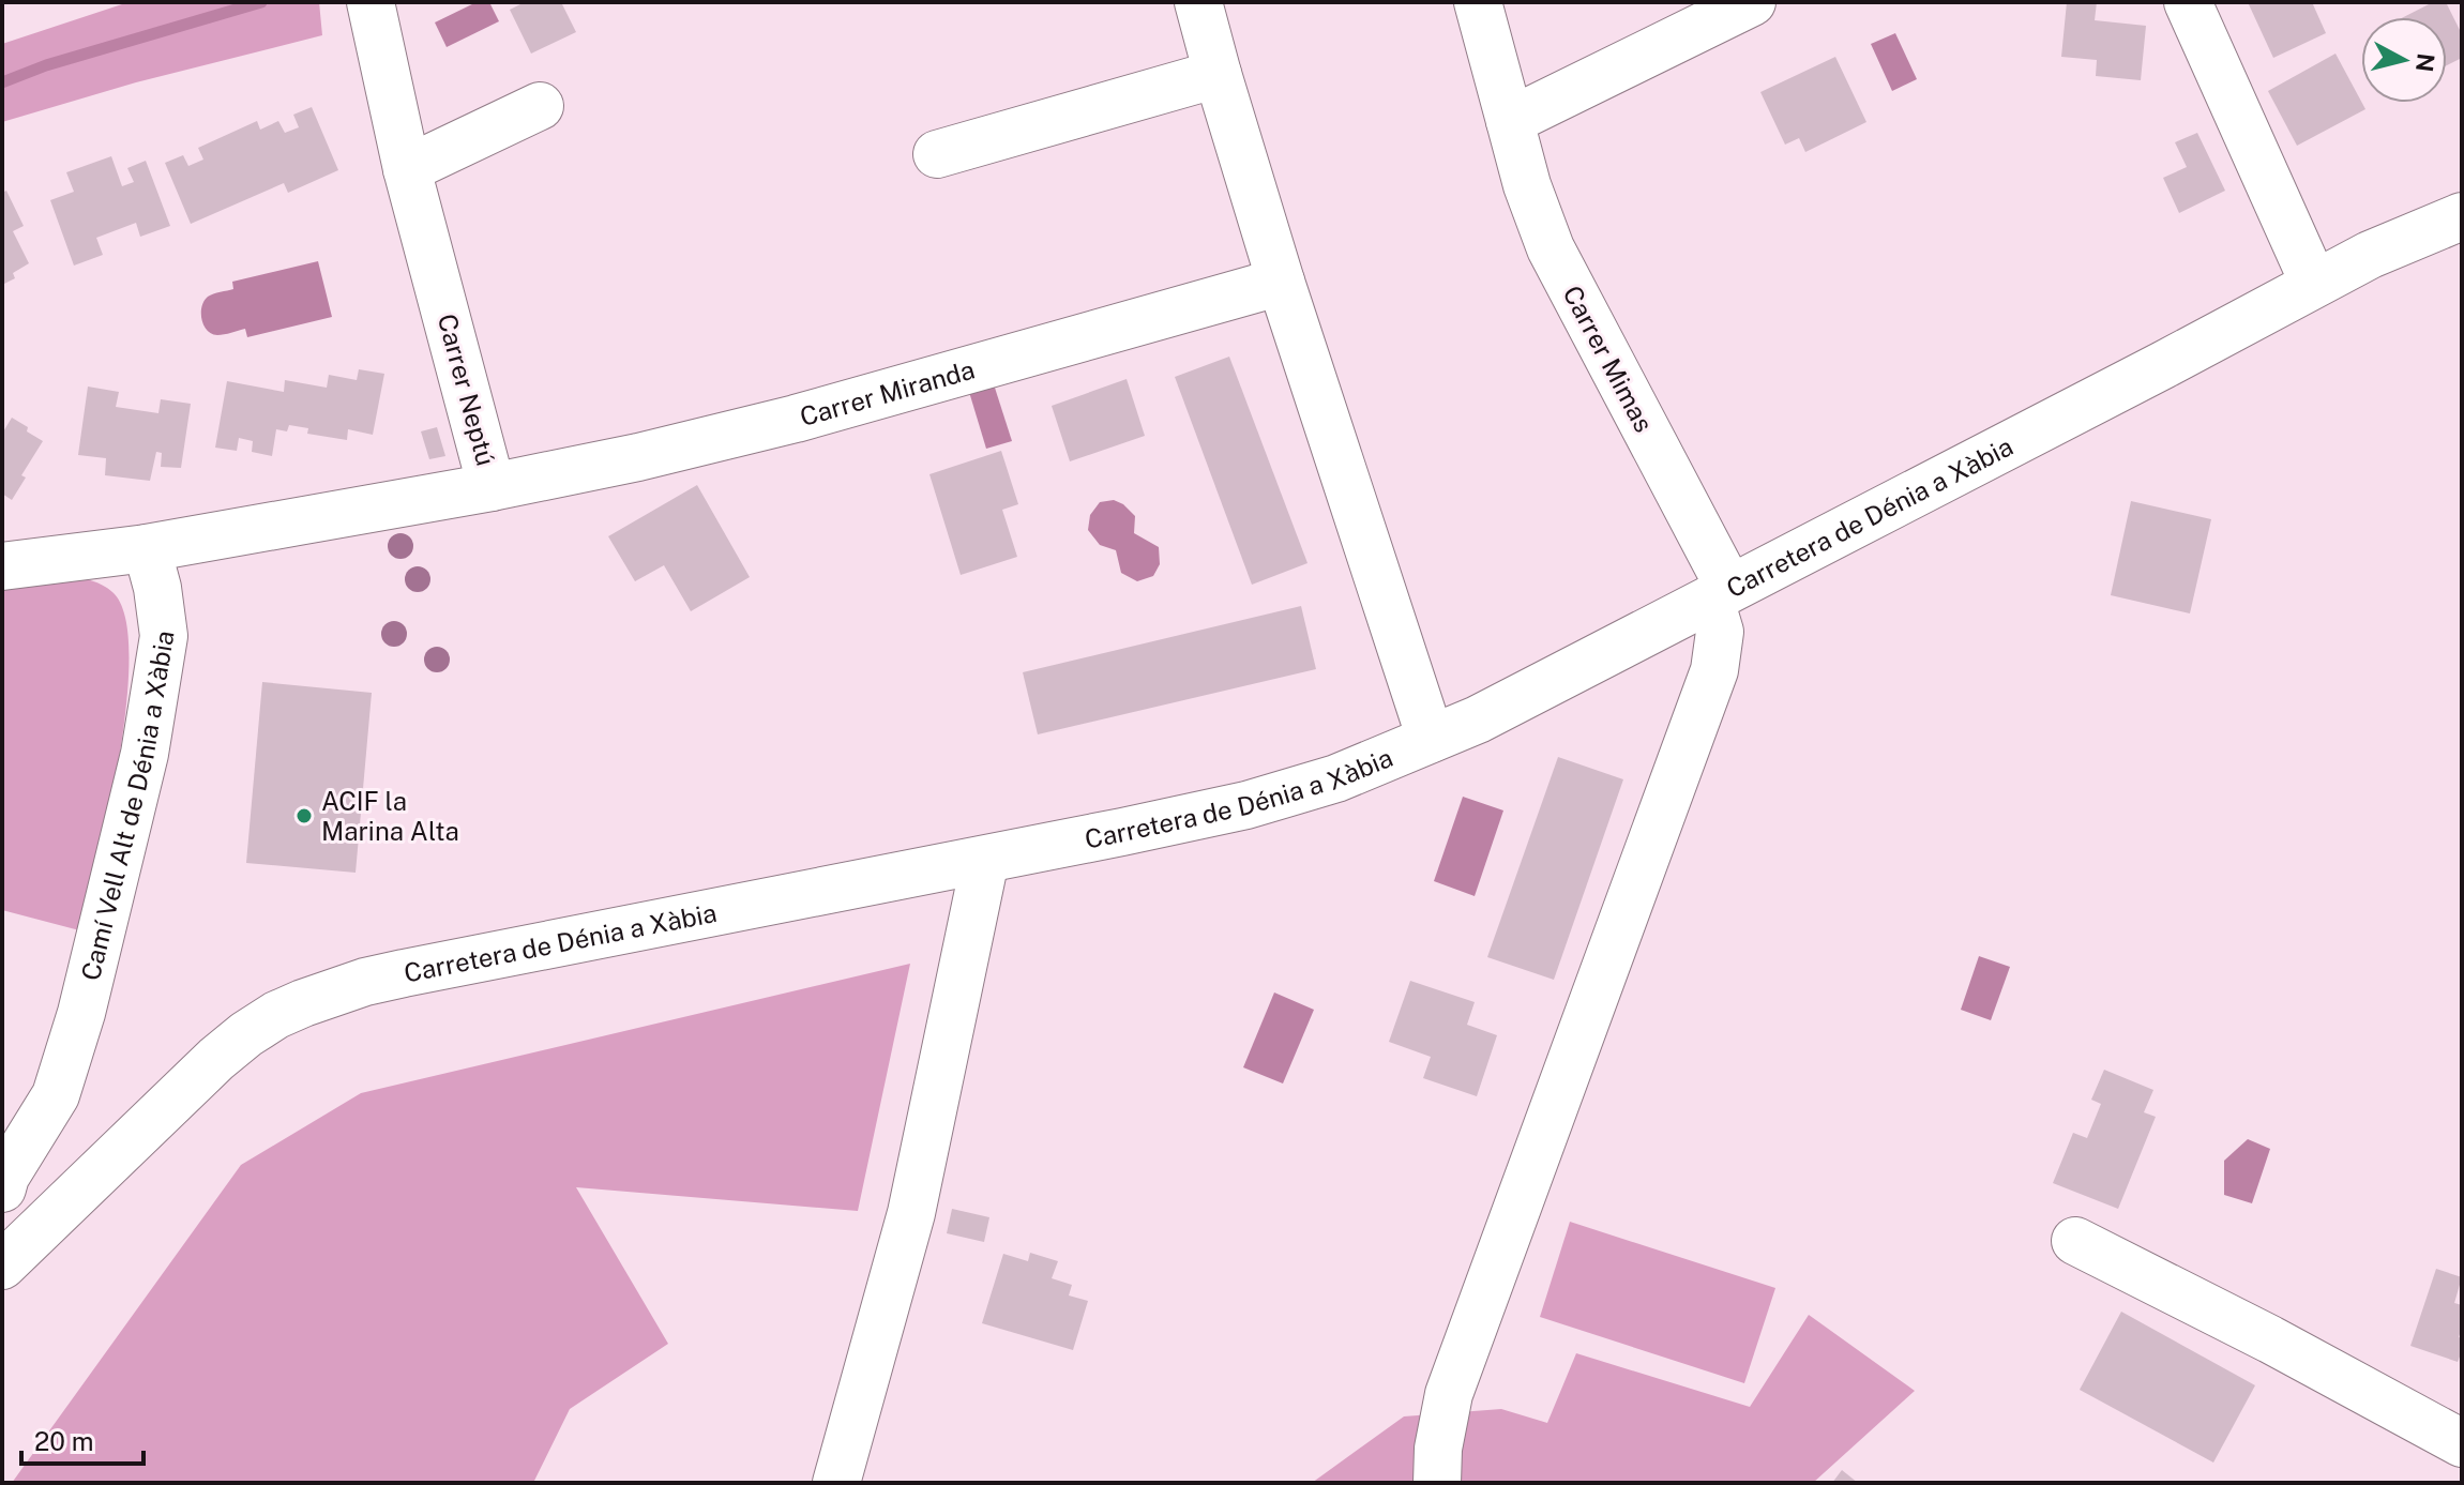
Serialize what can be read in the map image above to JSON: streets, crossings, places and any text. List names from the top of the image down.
{
  "streets": {
    "street": [
      "Carrer Mimas",
      "Carrer Neptú",
      "Carrer Miranda",
      "Carretera de Dénia a Xàbia",
      "Camí Vell Alt de Dénia a Xàbia"
    ]
  },
  "crossings": [
    ["Carrer Mimas", "Carretera de Dénia a Xàbia"],
    ["Carrer Neptú", "Carrer Miranda"],
    ["Carrer Neptú", "Camí Vell Alt de Dénia a Xàbia"]
  ],
  "places": ["ACIF la Marina Alta"],
  "scale_bar": "20 m",
  "north": "right"
}
